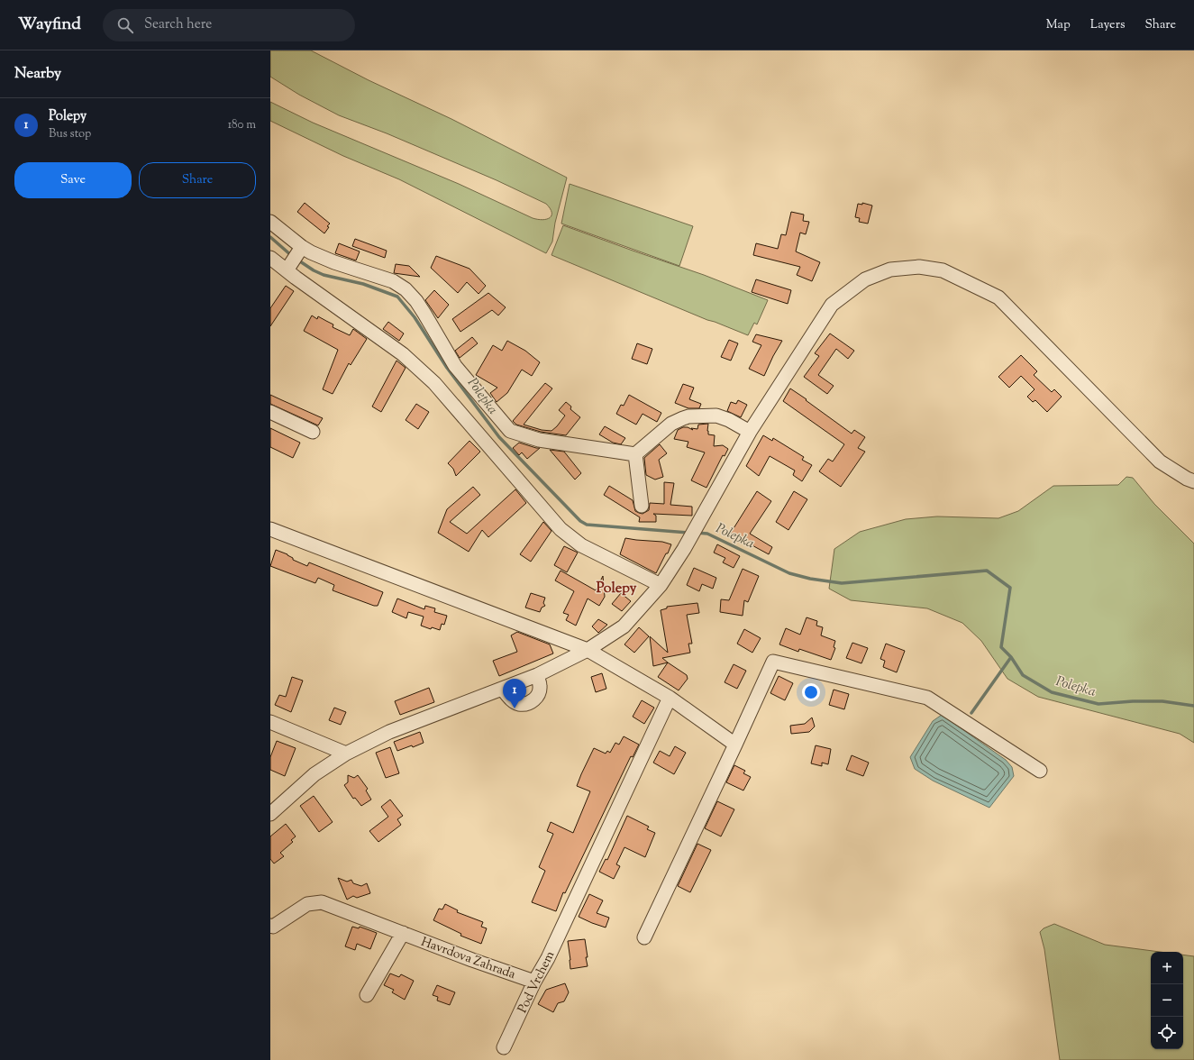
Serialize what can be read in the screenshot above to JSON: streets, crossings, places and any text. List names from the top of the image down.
{
  "streets": {
    "street": ["Havrdova Zahrada", "Pod Vrchem"]
  },
  "crossings": [
    ["Havrdova Zahrada", "Pod Vrchem"]
  ],
  "districts": ["Polepy"],
  "water": ["Polepka"],
  "page": {
    "header": "Wayfind",
    "search": "Search here",
    "nav": ["Map", "Layers", "Share"],
    "heading": "Nearby",
    "list": [
      {
        "mark": "1",
        "name": "Polepy",
        "note": "Bus stop",
        "value": "180 m"
      }
    ],
    "buttons": ["Save", "Share"],
    "pins": "1",
    "map_buttons": ["+", "−"]
  }
}
